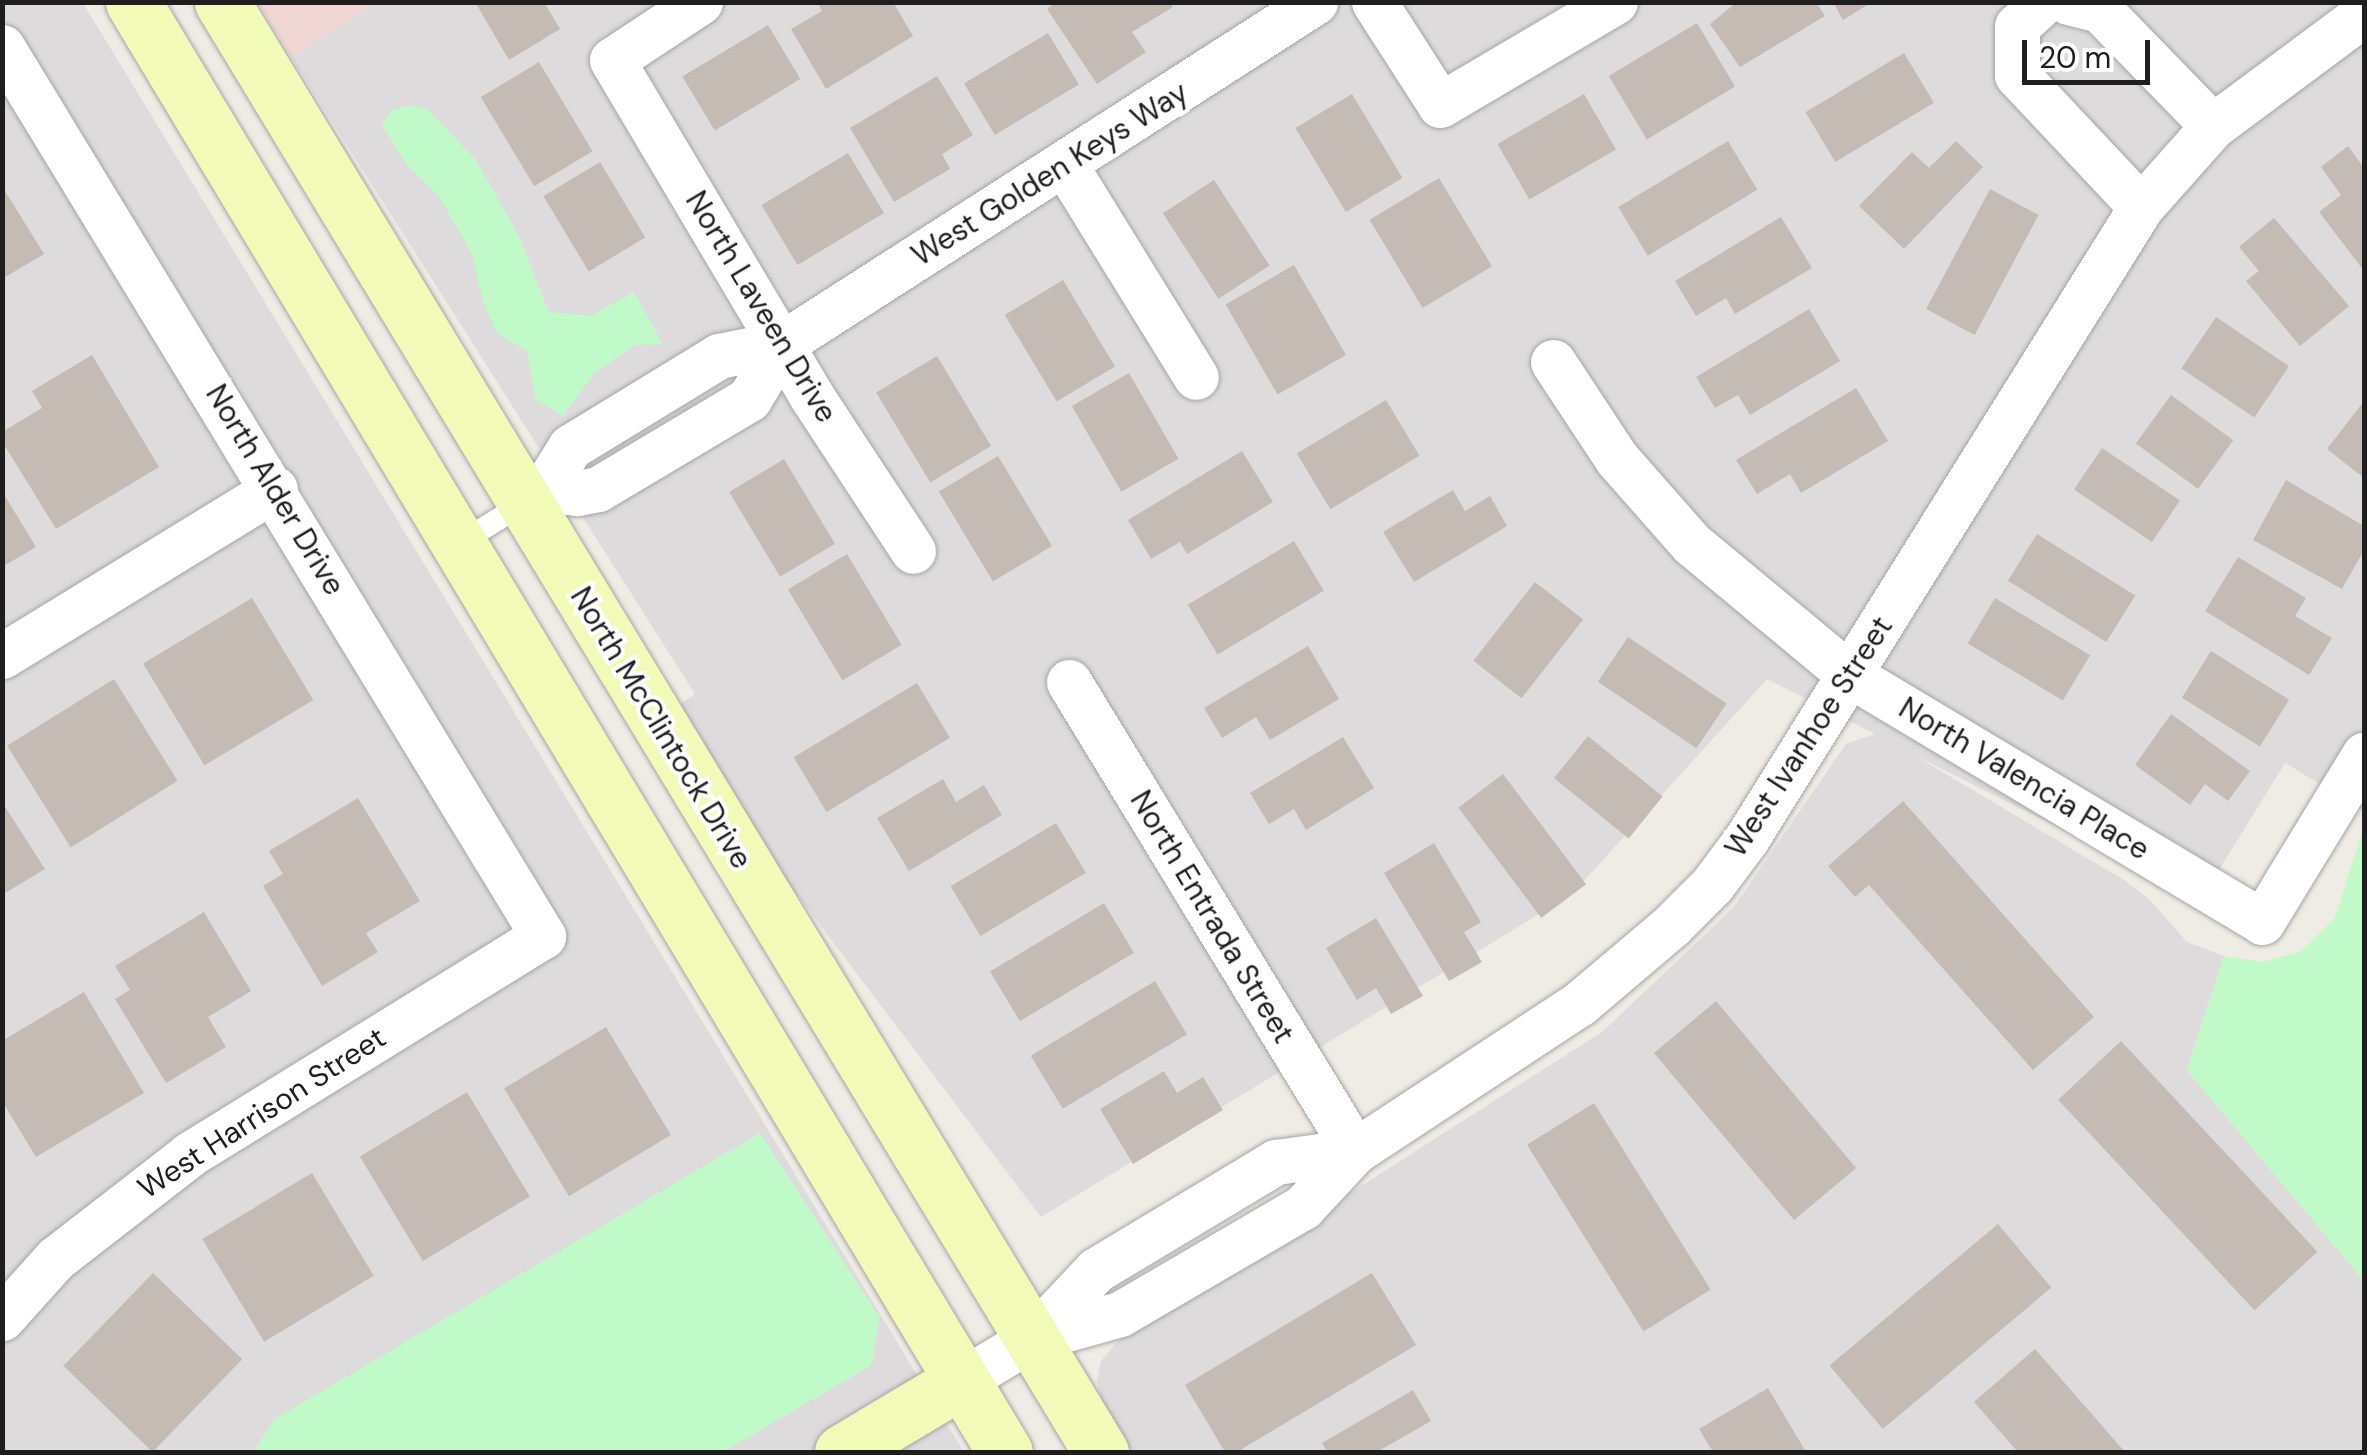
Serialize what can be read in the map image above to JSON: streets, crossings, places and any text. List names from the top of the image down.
{
  "streets": {
    "main road": ["North McClintock Drive"],
    "street": [
      "West Golden Keys Way",
      "North Laveen Drive",
      "North Alder Drive",
      "West Ivanhoe Street",
      "North Valencia Place",
      "North Entrada Street",
      "West Harrison Street"
    ]
  },
  "crossings": [
    ["West Golden Keys Way", "North Laveen Drive"],
    ["West Golden Keys Way", "North McClintock Drive"],
    ["North Alder Drive", "West Harrison Street"],
    ["North McClintock Drive", "West Ivanhoe Street"],
    ["West Ivanhoe Street", "North Valencia Place"],
    ["West Ivanhoe Street", "North Entrada Street"]
  ],
  "scale_bar": "20 m"
}
